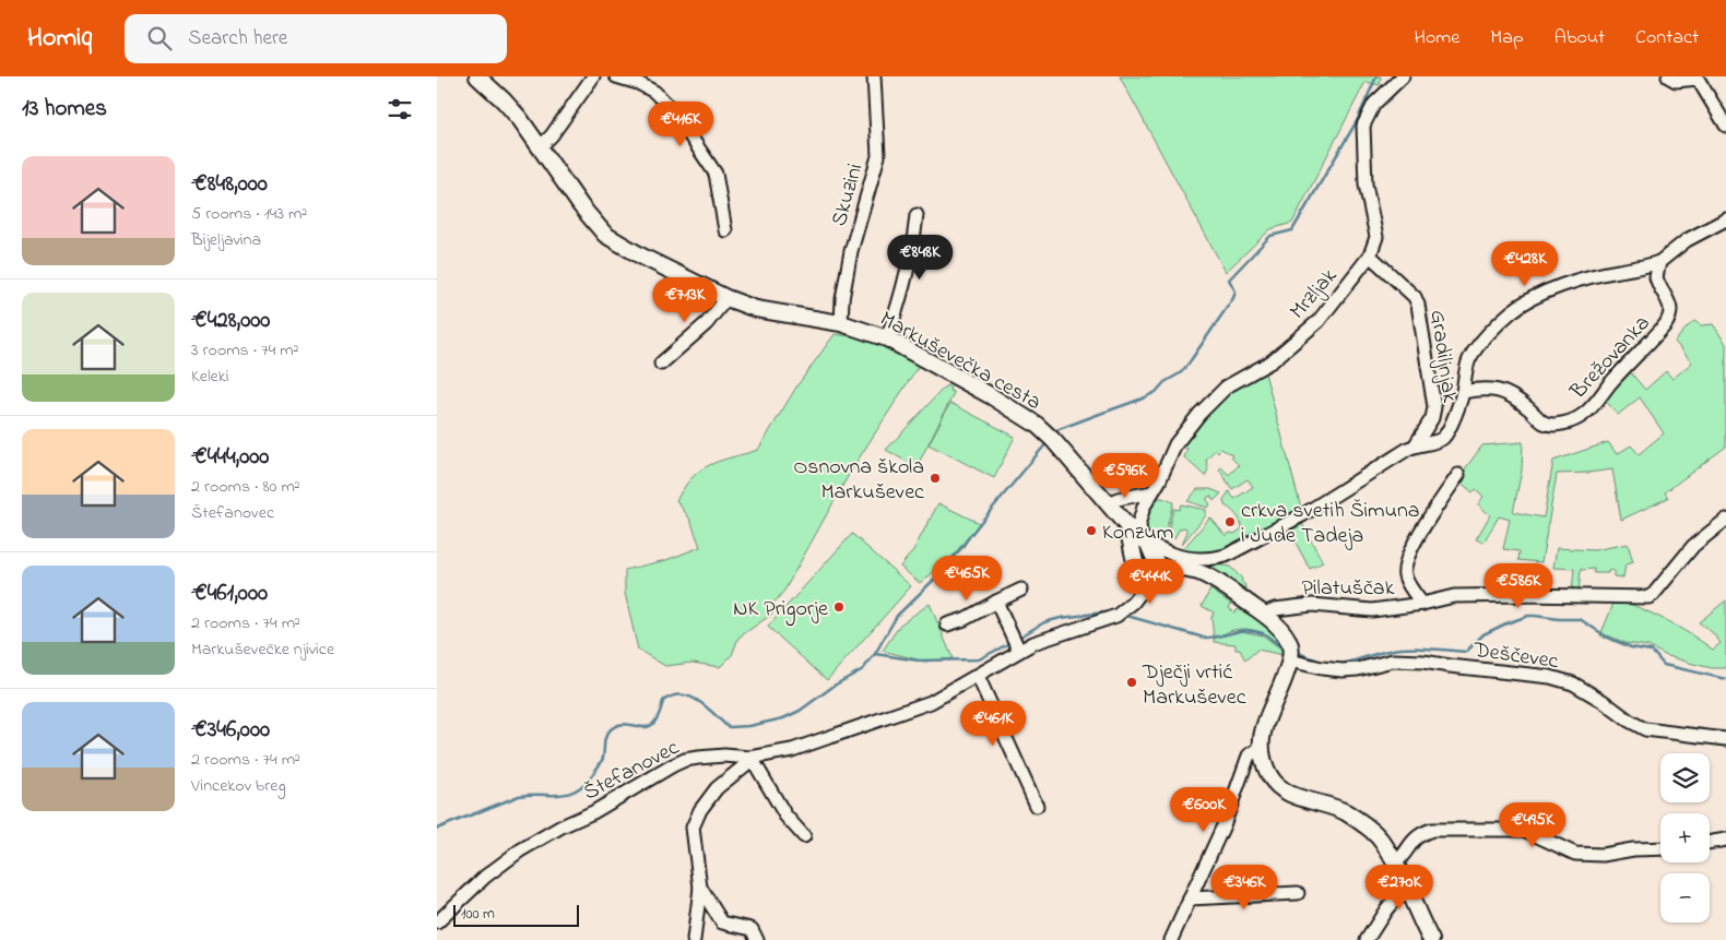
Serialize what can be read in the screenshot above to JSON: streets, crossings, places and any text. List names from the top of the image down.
{
  "streets": {
    "main road": ["Markuševečka cesta"],
    "street": [
      "Skuzini",
      "Mrzljak",
      "Gradiljnjak",
      "Brežovanka",
      "Pilatuščak",
      "Deščevec",
      "Štefanovec"
    ]
  },
  "crossings": [
    ["Skuzini", "Markuševečka cesta"],
    ["Mrzljak", "Gradiljnjak"],
    ["Mrzljak", "Markuševečka cesta"]
  ],
  "places": [
    "Osnovna škola Markuševec",
    "crkva svetih Šimuna i Jude Tadeja",
    "Konzum",
    "NK Prigorje",
    "Dječji vrtić Markuševec"
  ],
  "scale_bar": "100 m",
  "page": {
    "header": "Homiq",
    "search": "Search here",
    "nav": [
      "Home",
      "Map",
      "About",
      "Contact"
    ],
    "heading": "13 homes",
    "price": [
      "€416K",
      "€848K",
      "€428K",
      "€713K",
      "€596K",
      "€465K",
      "€444K",
      "€586K",
      "€461K",
      "€600K",
      "€495K",
      "€346K",
      "€270K"
    ],
    "list": [
      {
        "name": "€848,000",
        "note": "5 rooms · 143 m² · Bijeljavina"
      },
      {
        "name": "€428,000",
        "note": "3 rooms · 74 m² · Keleki"
      },
      {
        "name": "€444,000",
        "note": "2 rooms · 80 m² · Štefanovec"
      },
      {
        "name": "€461,000",
        "note": "2 rooms · 74 m² · Markuševečke njivice"
      },
      {
        "name": "€346,000",
        "note": "2 rooms · 74 m² · Vincekov breg"
      }
    ],
    "map_buttons": ["+", "−"],
    "scale": "100 m"
  }
}
